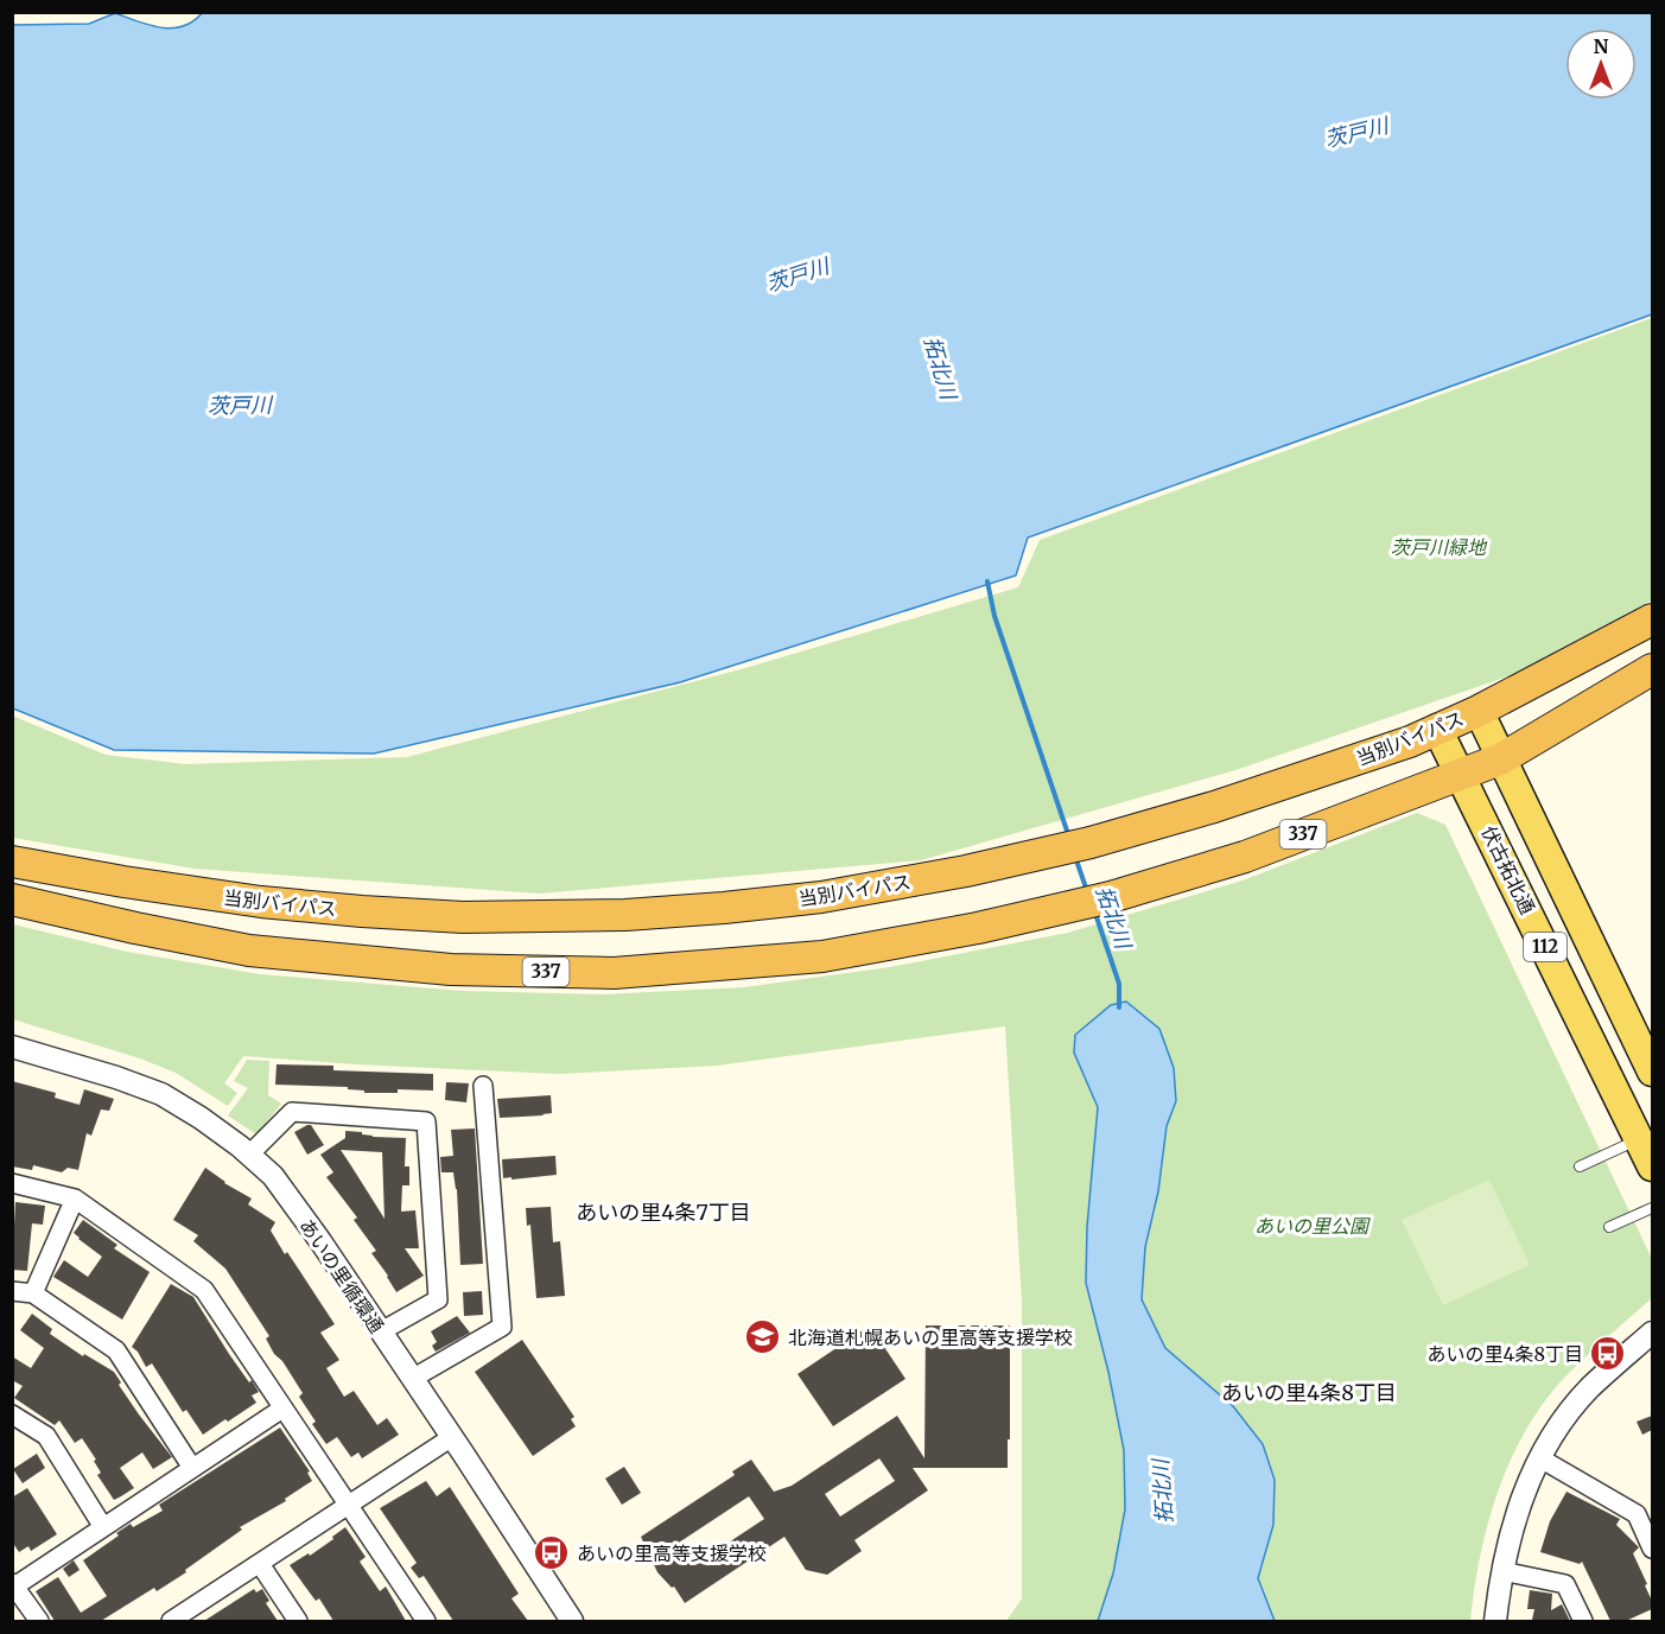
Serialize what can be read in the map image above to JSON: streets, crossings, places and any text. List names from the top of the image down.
{
  "streets": {
    "highway": ["当別バイパス", "337"],
    "main road": ["伏古拓北通", "112"],
    "street": ["あいの里循環通"]
  },
  "crossings": [
    ["当別バイパス", "伏古拓北通"],
    ["当別バイパス", "112"],
    ["337", "伏古拓北通"],
    ["337", "112"]
  ],
  "districts": ["あいの里4条7丁目", "あいの里4条8丁目"],
  "water": ["茨戸川", "拓北川"],
  "parks": ["茨戸川緑地", "あいの里公園"],
  "places": {
    "school or university": ["北海道札幌あいの里高等支援学校"],
    "bus stop": ["あいの里4条8丁目", "あいの里高等支援学校"]
  },
  "north": "top"
}
